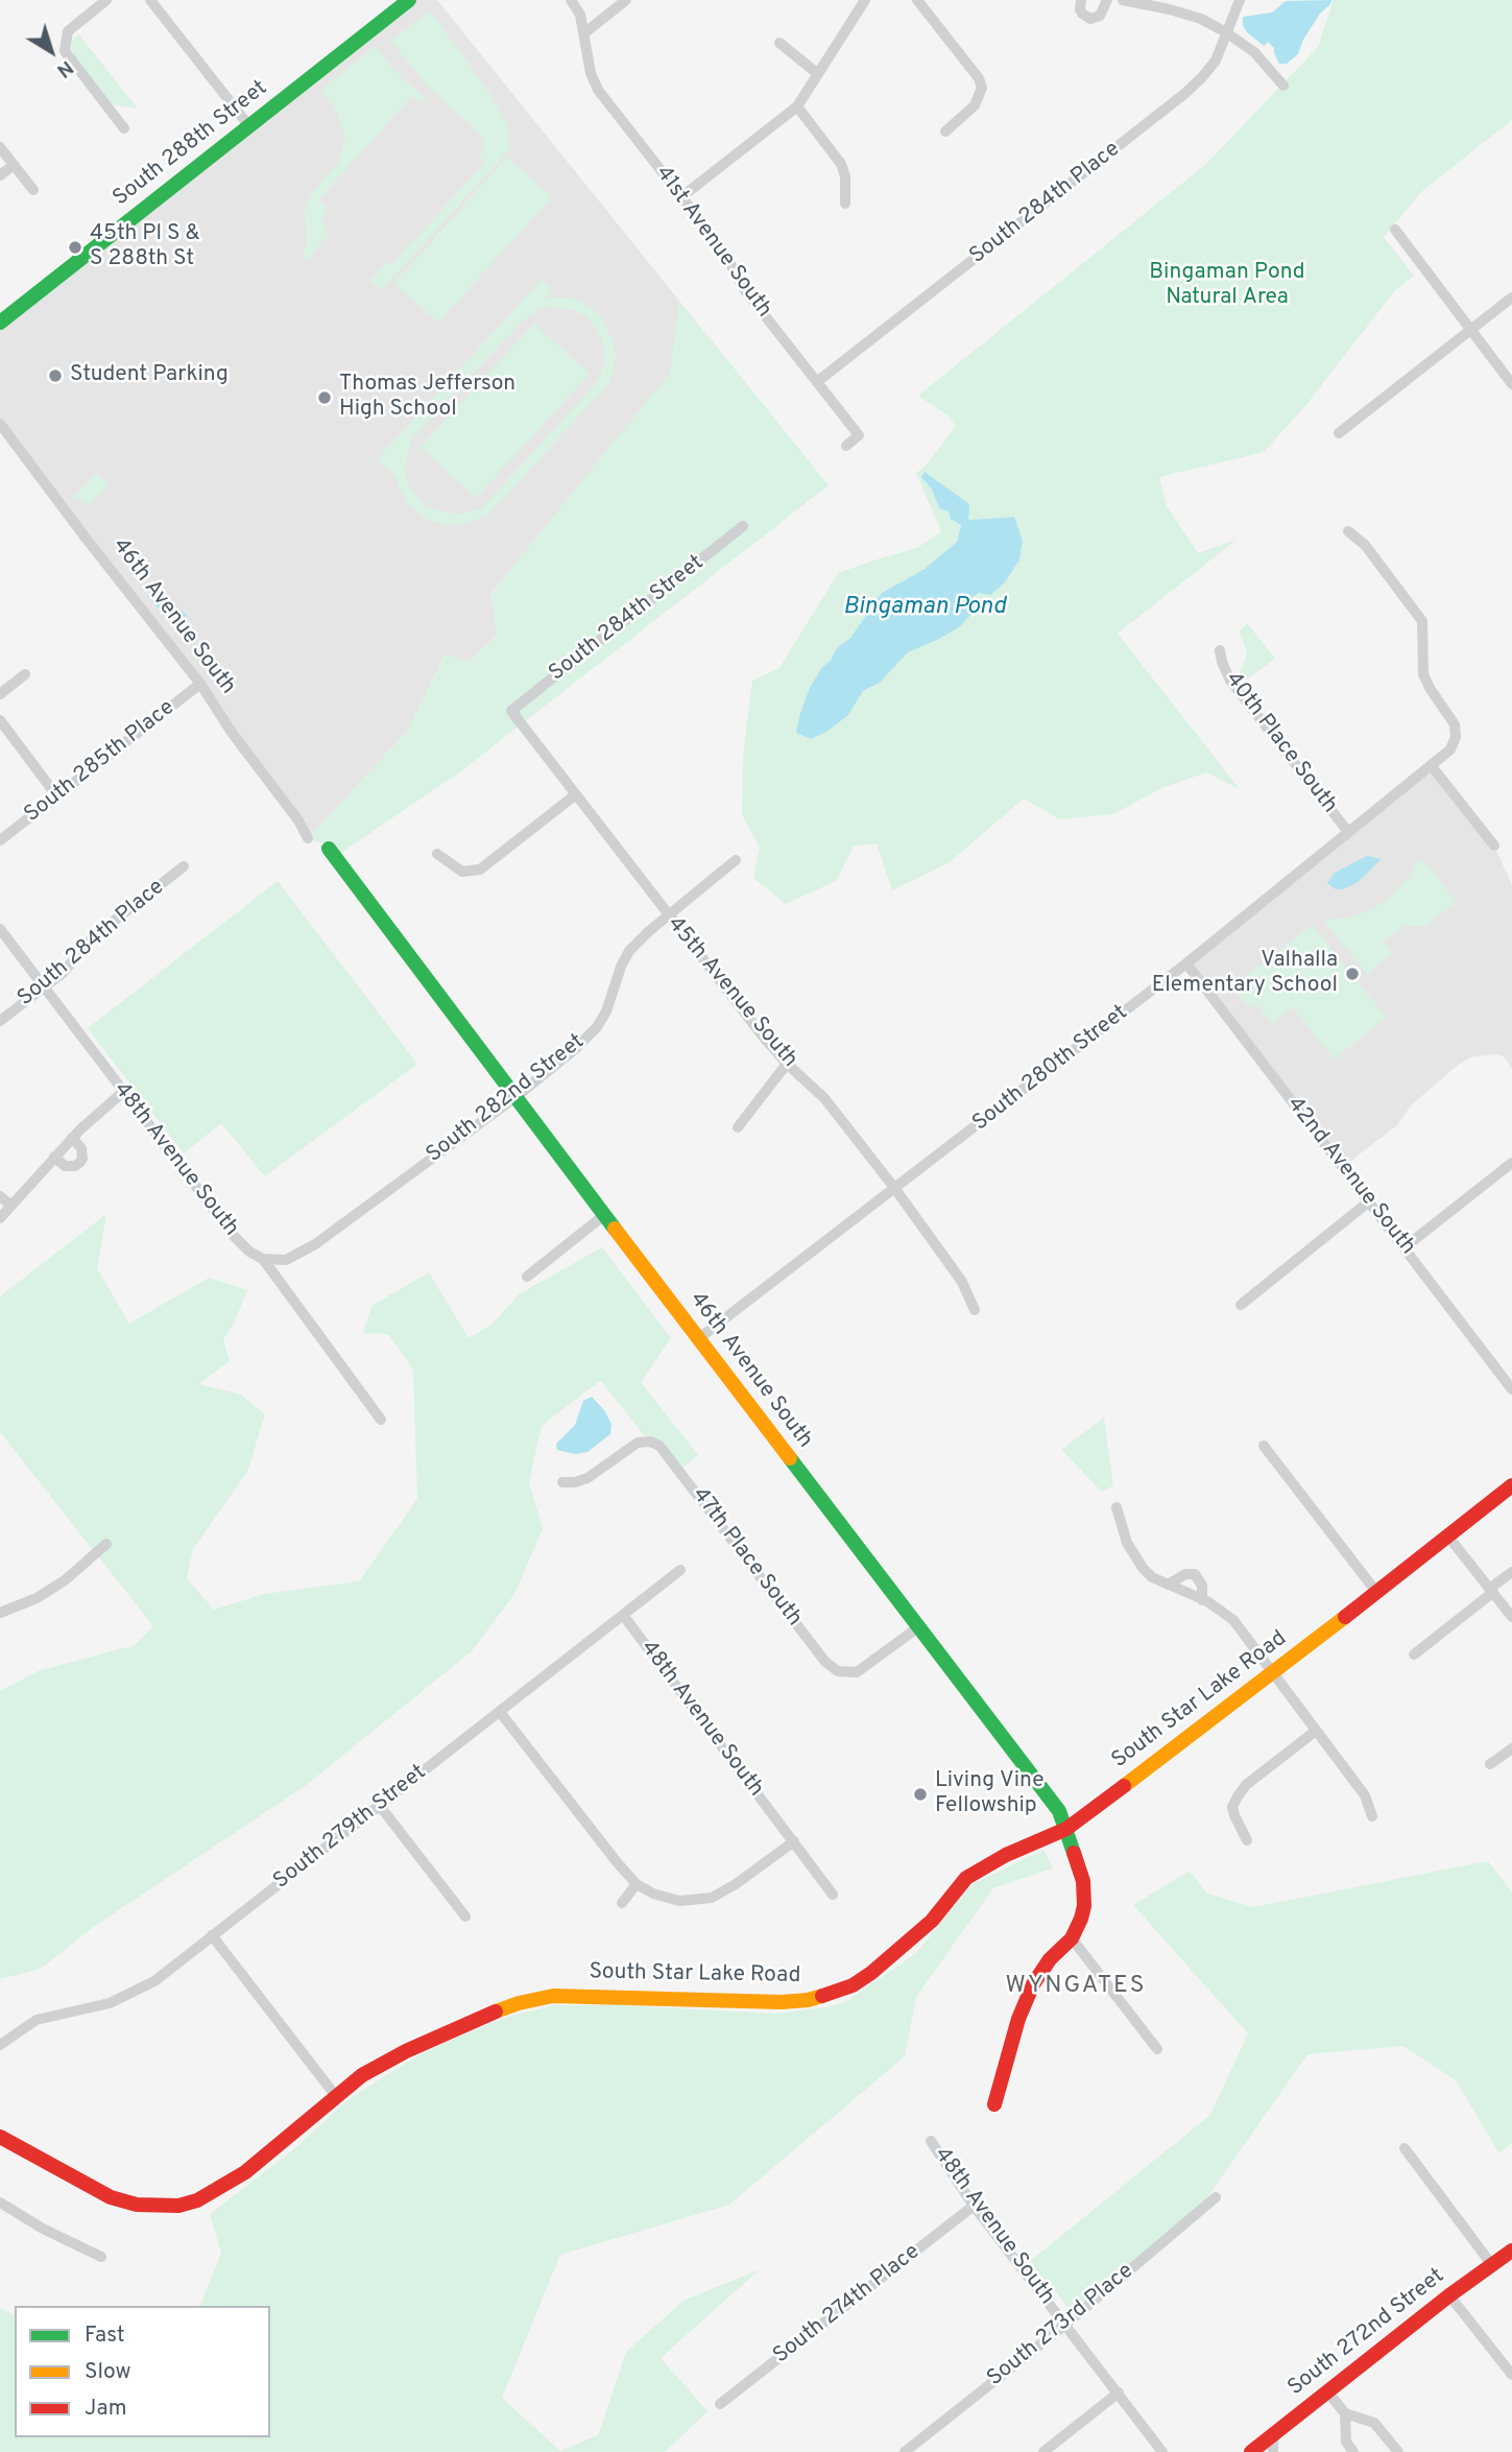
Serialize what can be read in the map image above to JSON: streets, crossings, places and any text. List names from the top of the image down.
{
  "streets": {
    "street": [
      "South 288th Street",
      "South 284th Place",
      "41st Avenue South",
      "46th Avenue South",
      "South 284th Street",
      "40th Place South",
      "South 285th Place",
      "45th Avenue South",
      "South 280th Street",
      "South 282nd Street",
      "48th Avenue South",
      "42nd Avenue South",
      "47th Place South",
      "South Star Lake Road",
      "South 279th Street",
      "South 274th Place",
      "South 273rd Place",
      "South 272nd Street"
    ]
  },
  "crossings": [
    ["South 284th Place", "41st Avenue South"],
    ["South 284th Place", "48th Avenue South"],
    ["46th Avenue South", "South 285th Place"],
    ["46th Avenue South", "South 280th Street"],
    ["46th Avenue South", "South 282nd Street"],
    ["46th Avenue South", "47th Place South"],
    ["46th Avenue South", "South Star Lake Road"],
    ["South 284th Street", "45th Avenue South"],
    ["40th Place South", "South 280th Street"],
    ["45th Avenue South", "South 280th Street"],
    ["45th Avenue South", "South 282nd Street"],
    ["South 280th Street", "42nd Avenue South"],
    ["South 282nd Street", "48th Avenue South"],
    ["48th Avenue South", "South 279th Street"],
    ["48th Avenue South", "South 274th Place"],
    ["48th Avenue South", "South 273rd Place"]
  ],
  "districts": ["WYNGATES"],
  "water": ["Bingaman Pond"],
  "parks": ["Bingaman Pond Natural Area"],
  "places": [
    "45th Pl S & S 288th St",
    "Student Parking",
    "Thomas Jefferson High School",
    "Valhalla Elementary School",
    "Living Vine Fellowship"
  ],
  "legend": ["Fast", "Slow", "Jam"],
  "north": "bottom right"
}
